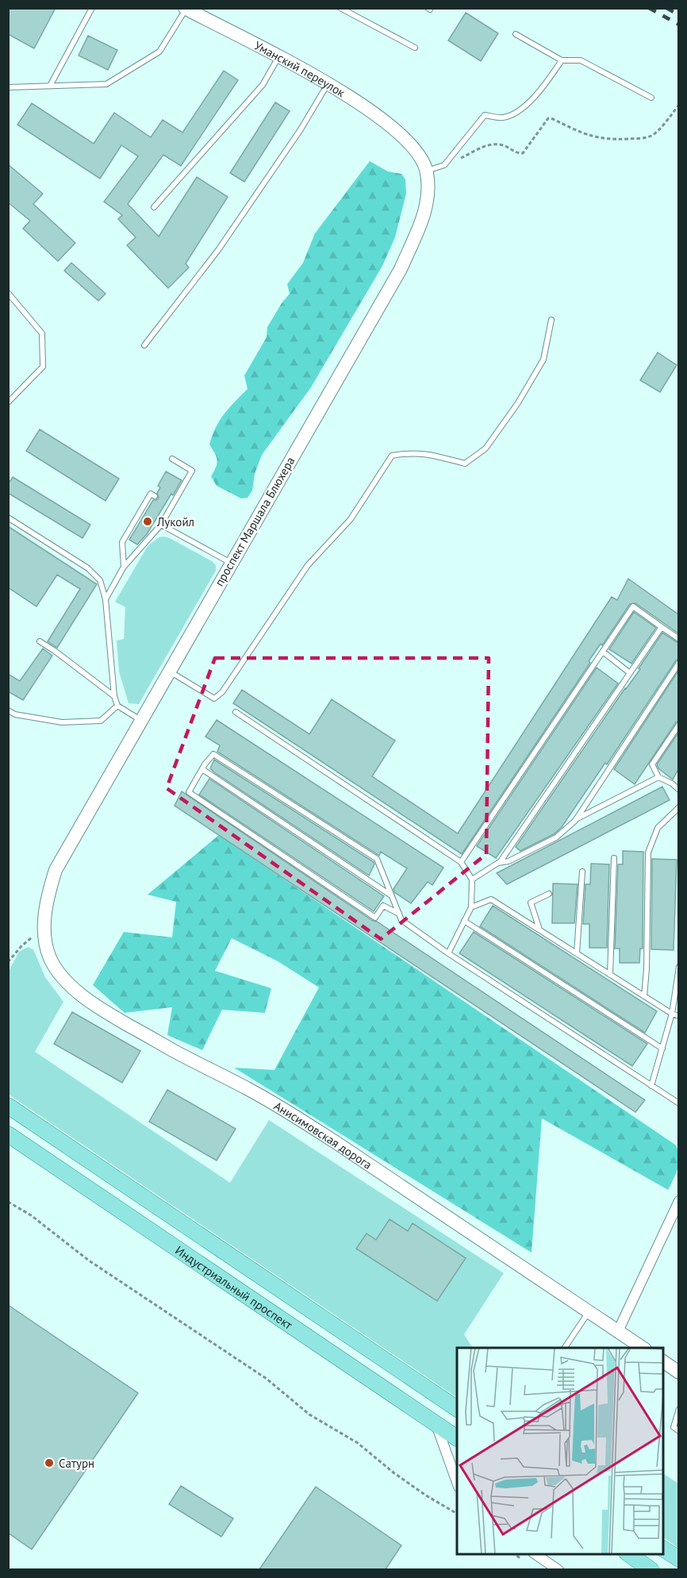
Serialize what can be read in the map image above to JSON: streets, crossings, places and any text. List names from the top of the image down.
{
  "streets": {
    "main road": ["Индустриальный проспект"],
    "street": ["Уманский переулок", "проспект Маршала Блюхера", "Анисимовская дорога"]
  },
  "crossings": [
    ["Уманский переулок", "проспект Маршала Блюхера"],
    ["проспект Маршала Блюхера", "Анисимовская дорога"]
  ],
  "places": ["Лукойл", "Сатурн"]
}
